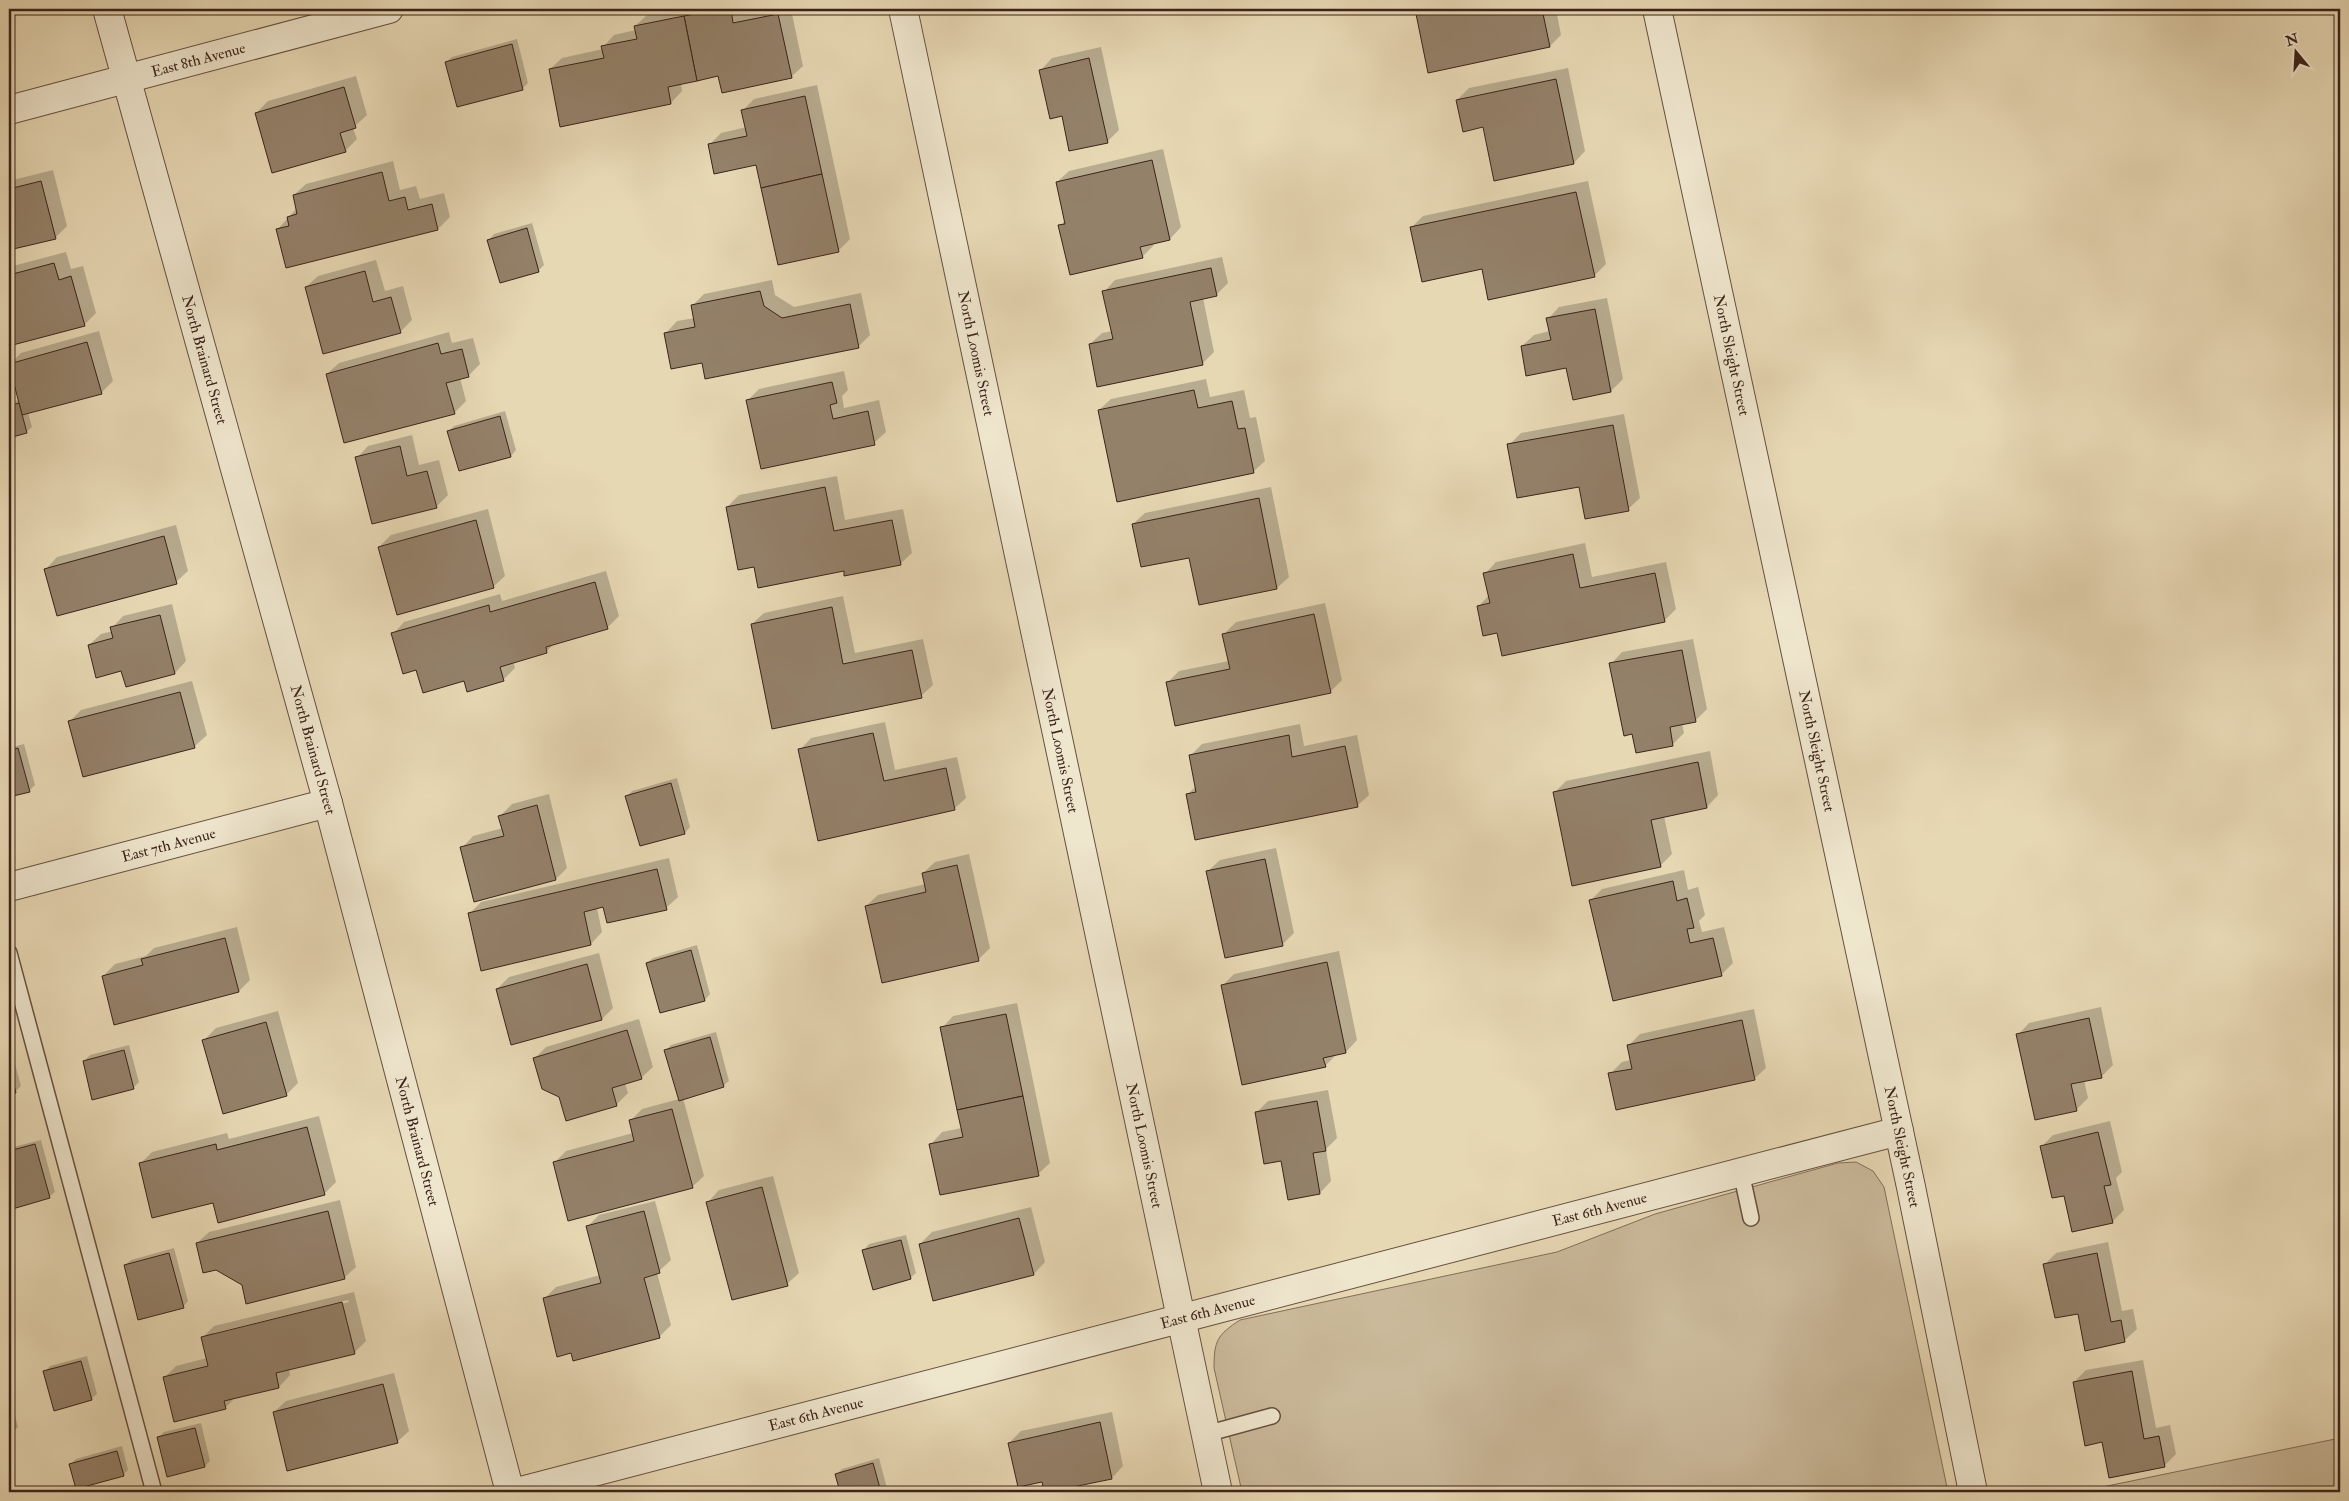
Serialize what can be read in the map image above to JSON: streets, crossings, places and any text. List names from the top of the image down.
{
  "streets": {
    "street": [
      "East 8th Avenue",
      "North Loomis Street",
      "North Sleight Street",
      "North Brainard Street",
      "East 7th Avenue",
      "East 6th Avenue"
    ]
  },
  "crossings": [
    ["East 8th Avenue", "North Brainard Street"],
    ["North Loomis Street", "East 6th Avenue"],
    ["North Sleight Street", "East 6th Avenue"],
    ["North Brainard Street", "East 7th Avenue"]
  ],
  "north": "top"
}
